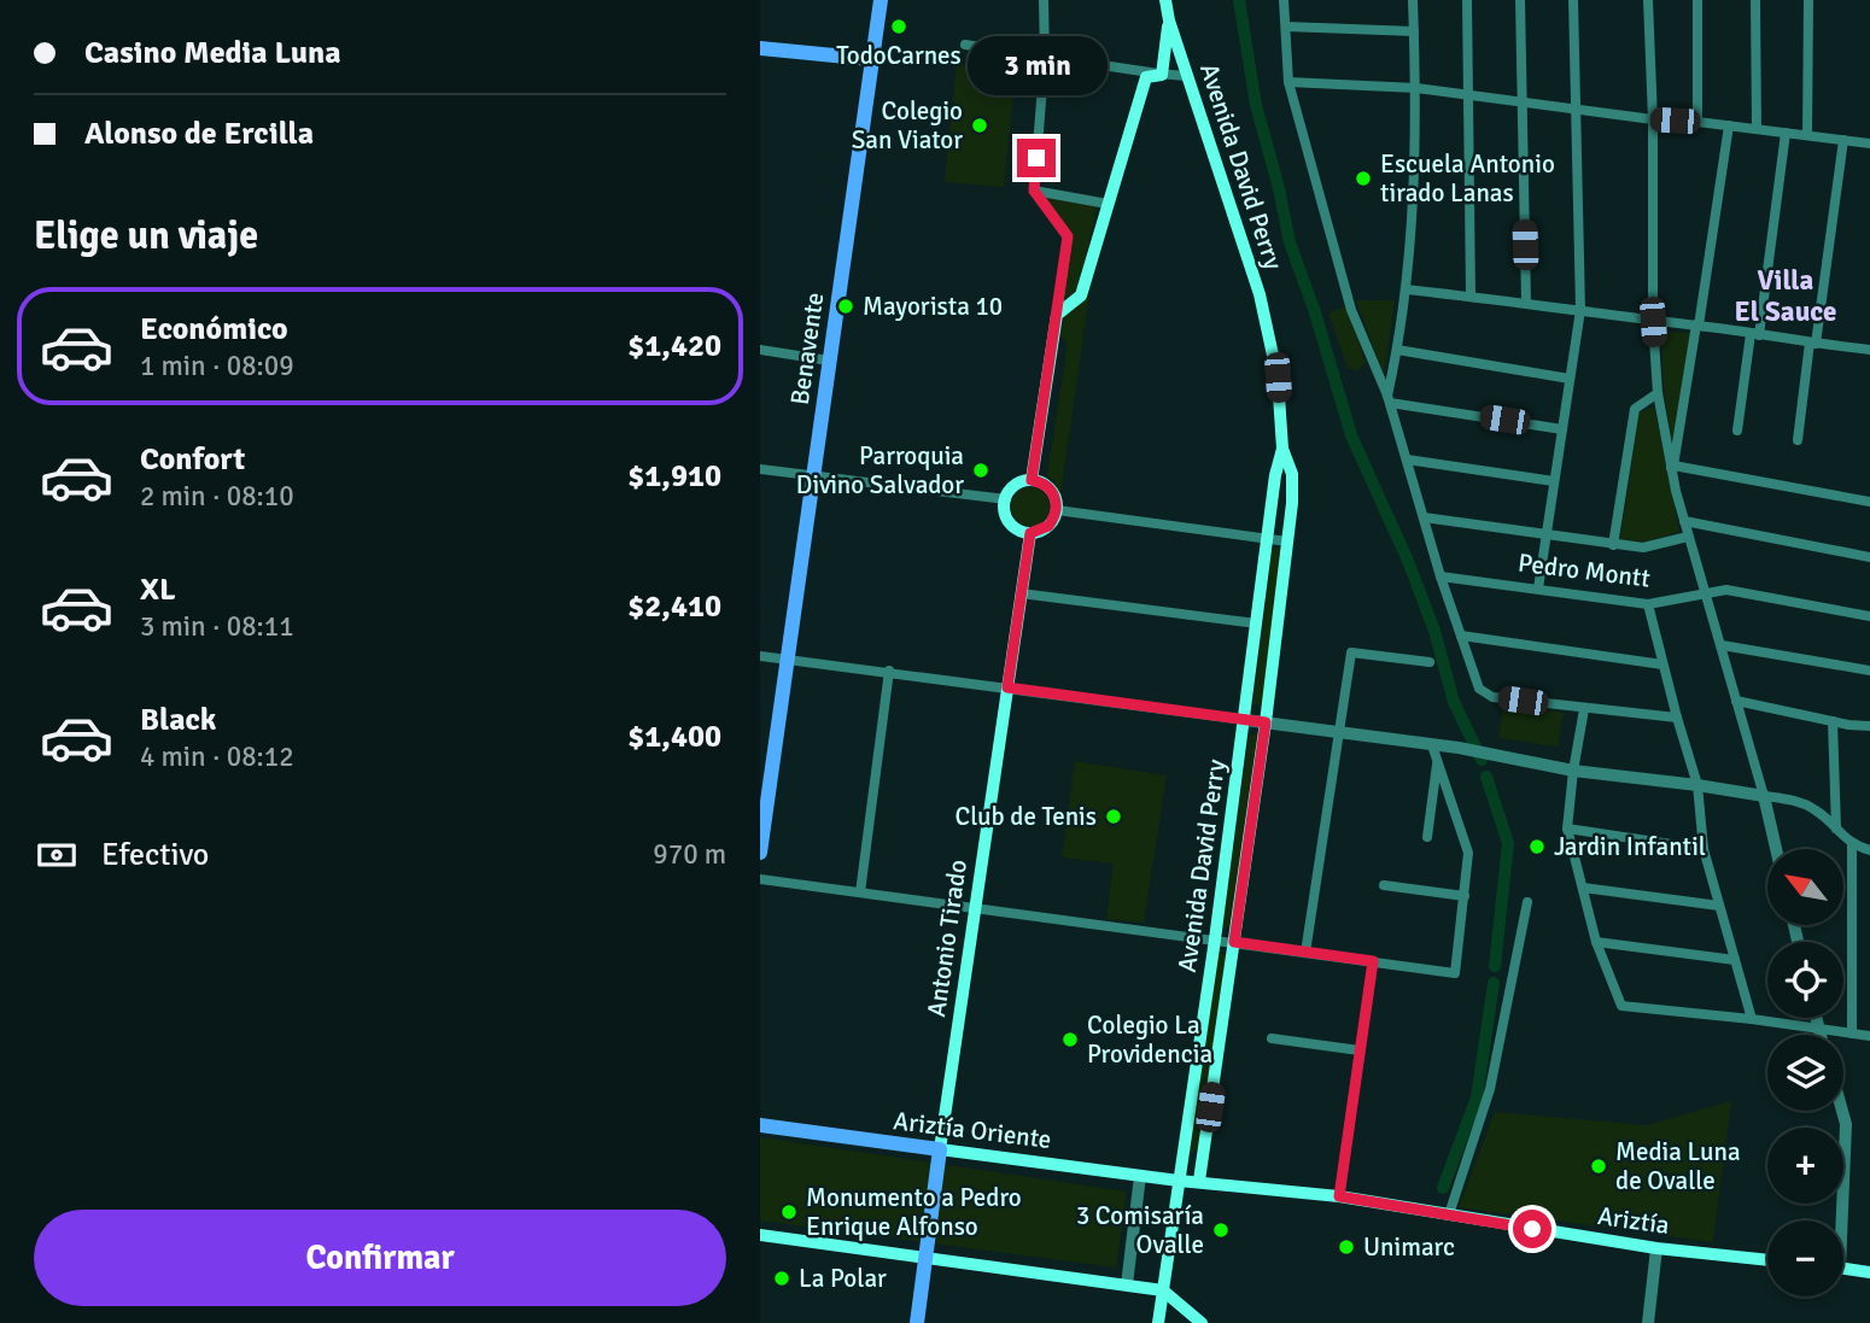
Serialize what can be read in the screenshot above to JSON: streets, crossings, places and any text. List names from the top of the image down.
{
  "streets": {
    "main road": [
      "Avenida David Perry",
      "Benavente",
      "Antonio Tirado",
      "Ariztía Oriente",
      "Ariztía"
    ],
    "street": ["Pedro Montt"]
  },
  "crossings": [
    ["Avenida David Perry", "Ariztía Oriente"],
    ["Avenida David Perry", "Ariztía"],
    ["Antonio Tirado", "Ariztía Oriente"],
    ["Ariztía Oriente", "Ariztía"]
  ],
  "districts": ["Villa El Sauce"],
  "places": [
    "TodoCarnes",
    "Colegio San Viator",
    "Escuela Antonio tirado Lanas",
    "Mayorista 10",
    "Parroquia Divino Salvador",
    "Club de Tenis",
    "Jardin Infantil",
    "Colegio La Providencia",
    "Media Luna de Ovalle",
    "Monumento a Pedro Enrique Alfonso",
    "3 Comisaría Ovalle",
    "Unimarc",
    "La Polar"
  ],
  "north": "top left",
  "page": {
    "banner": ["Casino Media Luna", "Alonso de Ercilla"],
    "bubble": "3 min",
    "heading": "Elige un viaje",
    "list": [
      {
        "name": "Económico",
        "note": "1 min · 08:09",
        "value": "$1,420"
      },
      {
        "name": "Confort",
        "note": "2 min · 08:10",
        "value": "$1,910"
      },
      {
        "name": "XL",
        "note": "3 min · 08:11",
        "value": "$2,410"
      },
      {
        "name": "Black",
        "note": "4 min · 08:12",
        "value": "$1,400"
      }
    ],
    "pay": ["Efectivo", "970 m"],
    "map_buttons": ["+", "−"],
    "buttons": "Confirmar"
  }
}
